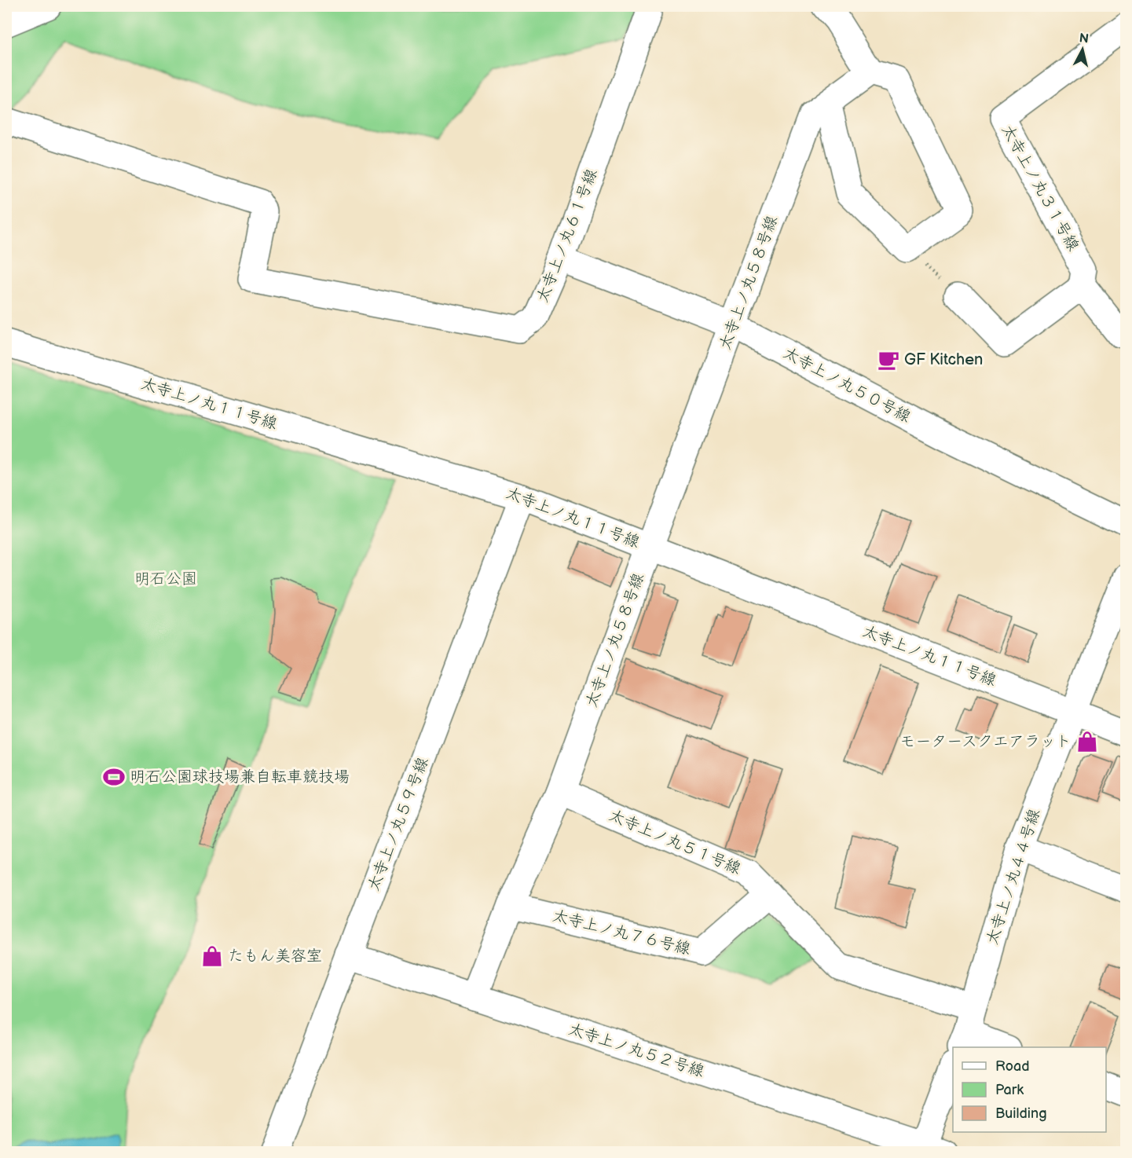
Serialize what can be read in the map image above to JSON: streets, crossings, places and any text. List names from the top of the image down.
{
  "streets": {
    "street": [
      "太寺上ノ丸３１号線",
      "太寺上ノ丸６１号線",
      "太寺上ノ丸５８号線",
      "太寺上ノ丸５０号線",
      "太寺上ノ丸１１号線",
      "太寺上ノ丸５９号線",
      "太寺上ノ丸５１号線",
      "太寺上ノ丸４４号線",
      "太寺上ノ丸７６号線",
      "太寺上ノ丸５２号線"
    ]
  },
  "crossings": [
    ["太寺上ノ丸６１号線", "太寺上ノ丸５０号線"],
    ["太寺上ノ丸５８号線", "太寺上ノ丸５０号線"],
    ["太寺上ノ丸５８号線", "太寺上ノ丸１１号線"],
    ["太寺上ノ丸５８号線", "太寺上ノ丸５１号線"],
    ["太寺上ノ丸５８号線", "太寺上ノ丸７６号線"],
    ["太寺上ノ丸５８号線", "太寺上ノ丸５２号線"],
    ["太寺上ノ丸１１号線", "太寺上ノ丸５９号線"],
    ["太寺上ノ丸１１号線", "太寺上ノ丸４４号線"],
    ["太寺上ノ丸５９号線", "太寺上ノ丸５２号線"],
    ["太寺上ノ丸５１号線", "太寺上ノ丸４４号線"],
    ["太寺上ノ丸５１号線", "太寺上ノ丸７６号線"]
  ],
  "parks": ["明石公園"],
  "places": {
    "cafe": ["GF Kitchen"],
    "shop": ["モータースクエアラット", "たもん美容室"],
    "sports": ["明石公園球技場兼自転車競技場"]
  },
  "legend": ["Road", "Park", "Building"],
  "north": "top"
}
